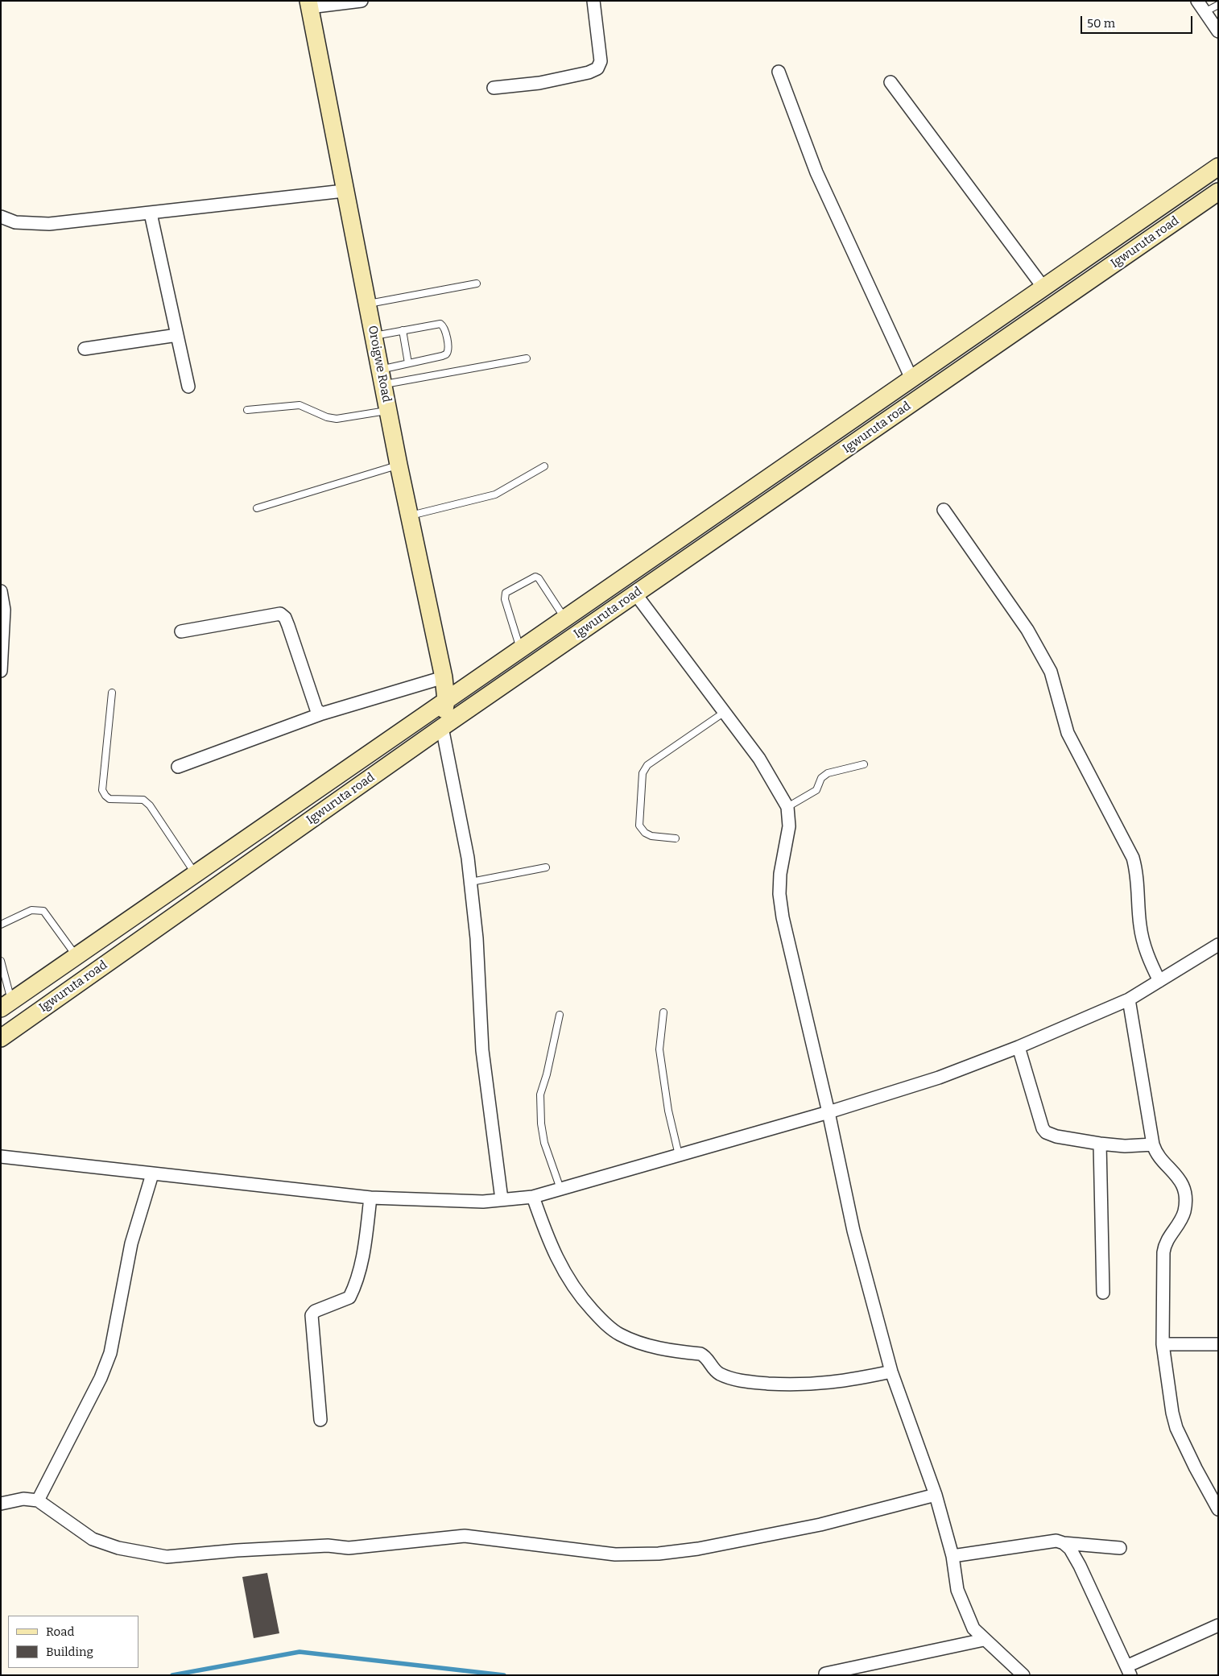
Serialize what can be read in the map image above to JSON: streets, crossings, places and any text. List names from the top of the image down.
{
  "streets": {
    "main road": ["Igwuruta road", "Oroigwe Road"]
  },
  "crossings": [
    ["Igwuruta road", "Oroigwe Road"]
  ],
  "legend": ["Road", "Building"],
  "scale_bar": "50 m"
}
